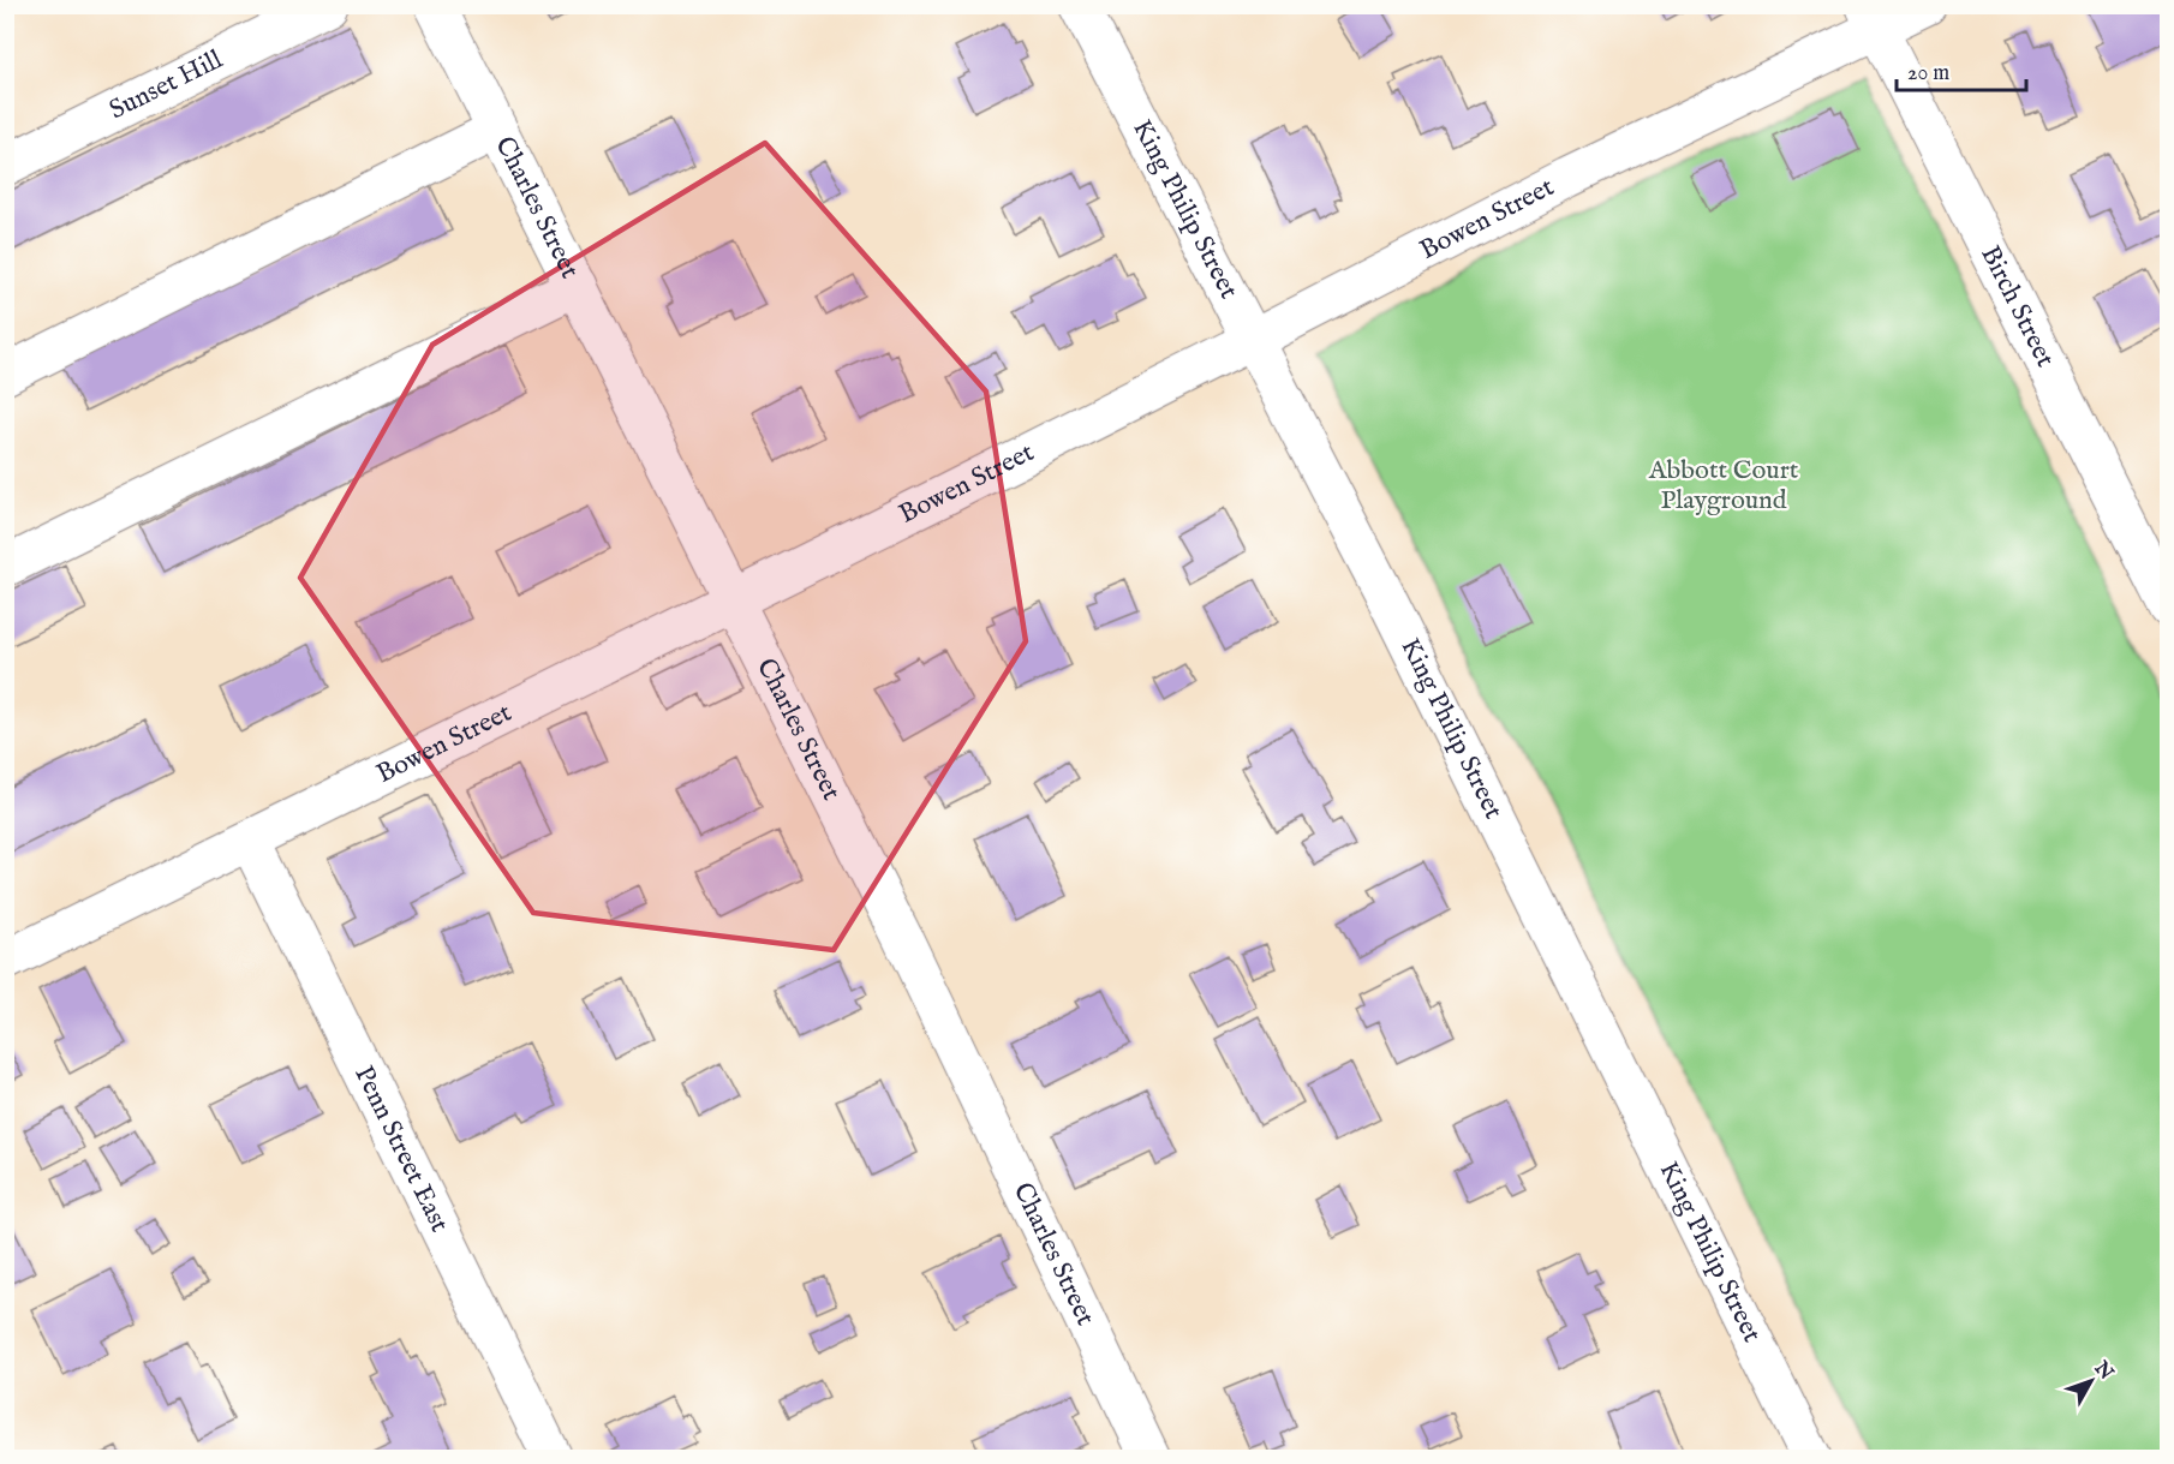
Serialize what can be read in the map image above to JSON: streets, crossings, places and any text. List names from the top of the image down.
{
  "streets": {
    "street": [
      "Sunset Hill",
      "Charles Street",
      "King Philip Street",
      "Bowen Street",
      "Birch Street",
      "Penn Street East"
    ]
  },
  "crossings": [
    ["Charles Street", "Bowen Street"],
    ["King Philip Street", "Bowen Street"],
    ["Bowen Street", "Birch Street"],
    ["Bowen Street", "Penn Street East"]
  ],
  "parks": ["Abbott Court Playground"],
  "scale_bar": "20 m",
  "north": "top right"
}
